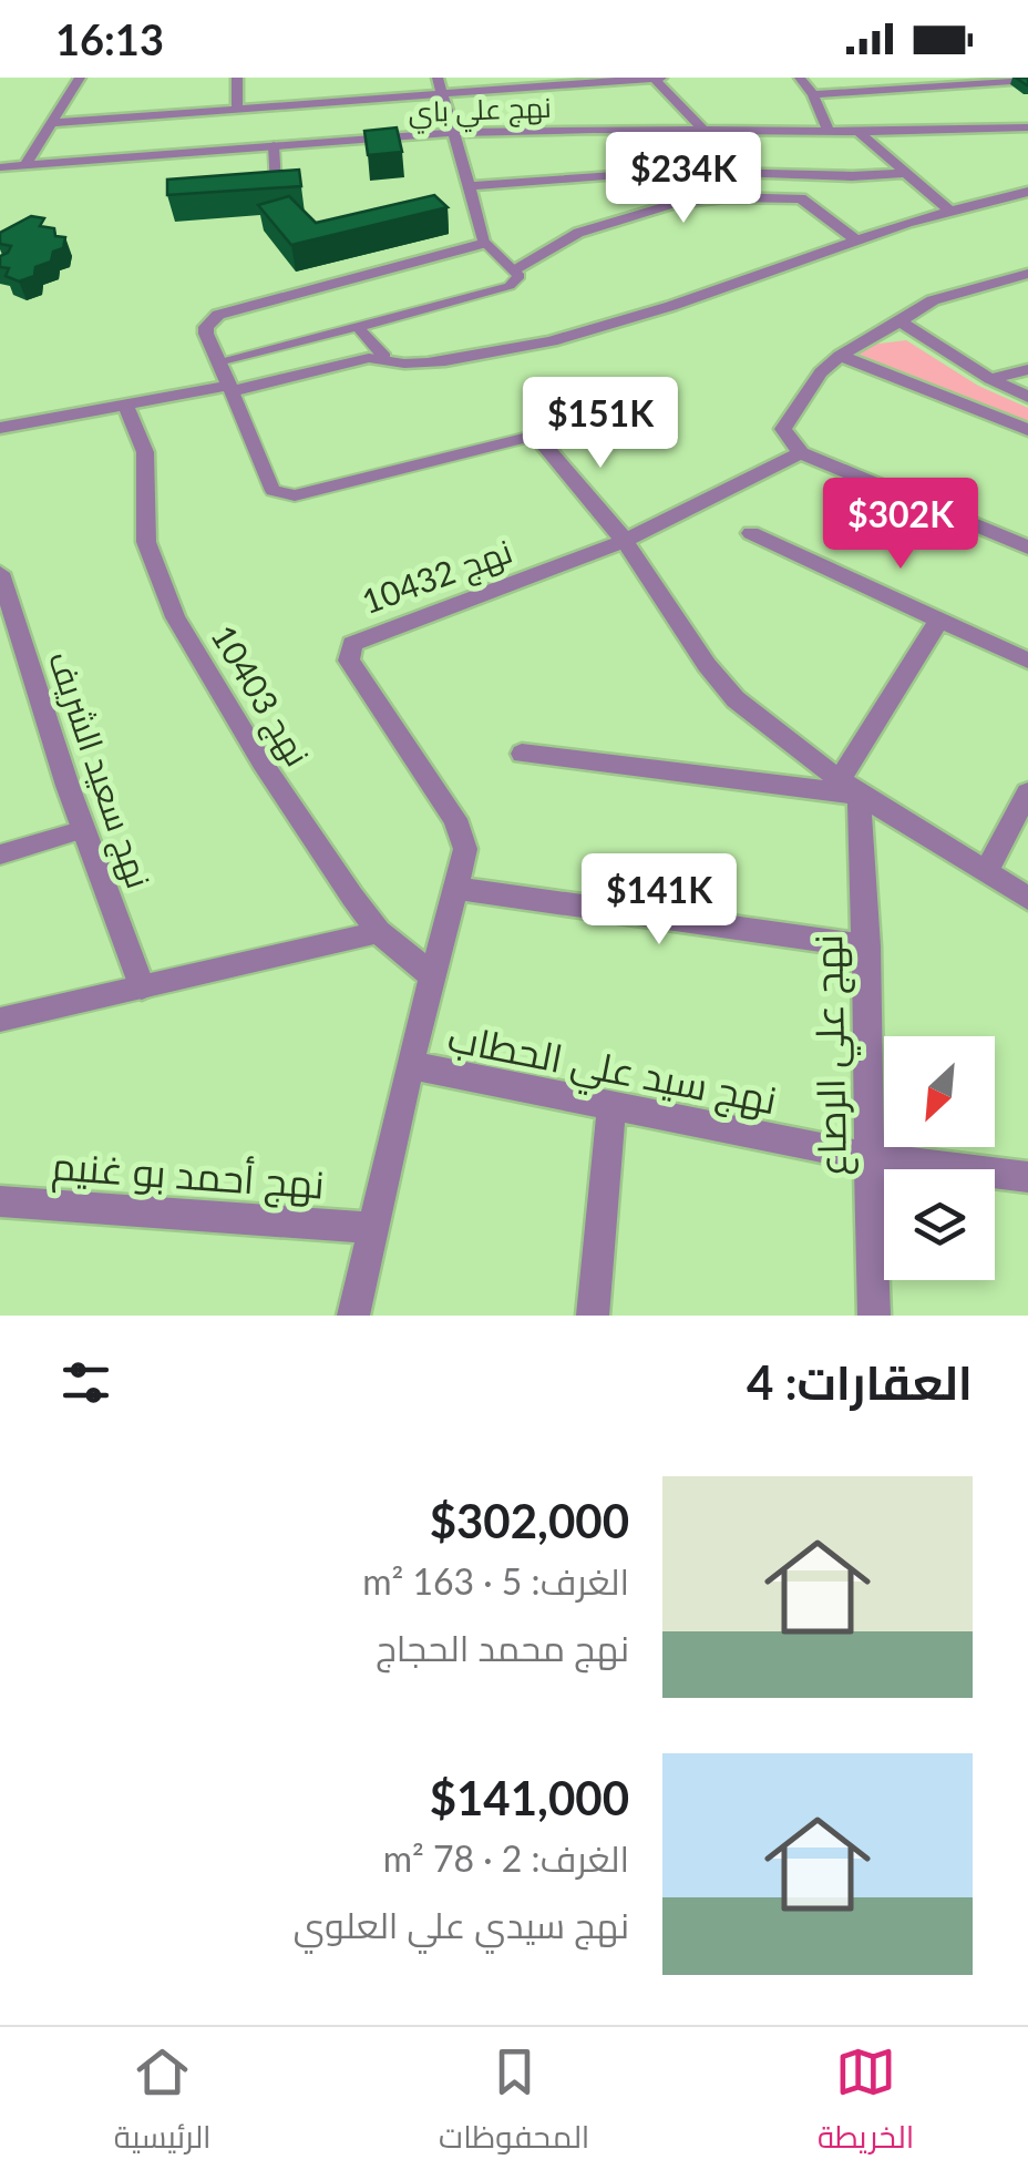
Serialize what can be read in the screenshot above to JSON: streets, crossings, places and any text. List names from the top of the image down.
{
  "streets": {
    "street": [
      "نهج علي باي",
      "نهج 10432",
      "نهج 10403",
      "نهج سعيد الشريف",
      "نهج علي الرصاع",
      "نهج سيد علي الحطاب",
      "نهج أحمد بو غنيم"
    ]
  },
  "crossings": [
    ["نهج علي الرصاع", "نهج سيد علي الحطاب"]
  ],
  "north": "bottom left",
  "page": {
    "status": "16:13",
    "price": [
      "$234K",
      "$151K",
      "$302K",
      "$141K"
    ],
    "heading": "العقارات: 4",
    "list": [
      {
        "name": "$302,000",
        "note": "الغرف: 5 · 163 m² · نهج محمد الحجاج"
      },
      {
        "name": "$141,000",
        "note": "الغرف: 2 · 78 m² · نهج سيدي علي العلوي"
      }
    ],
    "tabs": ["الخريطة", "المحفوظات", "الرئيسية"]
  }
}
